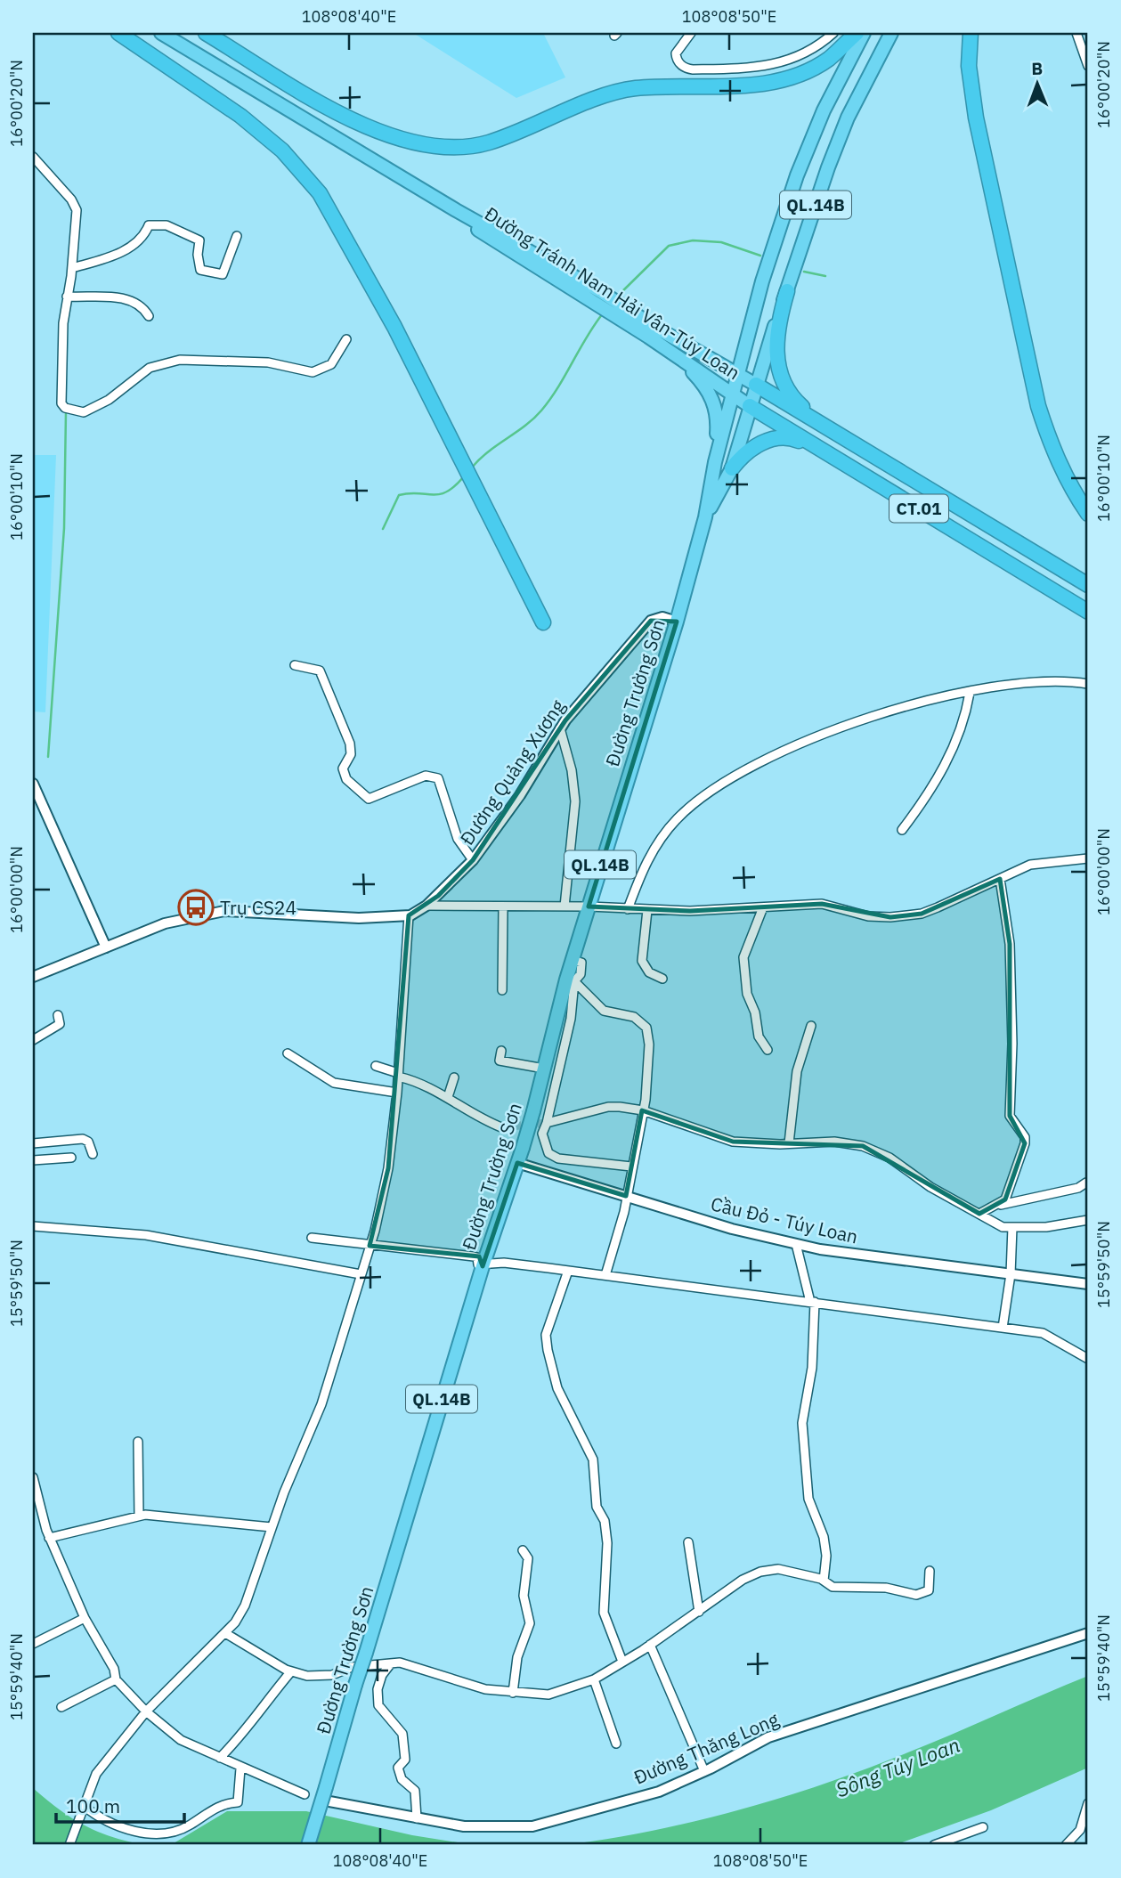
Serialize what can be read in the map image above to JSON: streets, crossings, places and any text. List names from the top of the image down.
{
  "streets": {
    "highway": [
      "QL.14B",
      "Đường Tránh Nam Hải Vân-Túy Loan",
      "CT.01",
      "Đường Trường Sơn"
    ],
    "street": ["Đường Quảng Xương", "Cầu Đỏ - Túy Loan", "Đường Thăng Long"]
  },
  "crossings": [
    ["Đường Tránh Nam Hải Vân-Túy Loan", "CT.01"],
    ["Đường Tránh Nam Hải Vân-Túy Loan", "Đường Trường Sơn"],
    ["CT.01", "Đường Trường Sơn"],
    ["Đường Trường Sơn", "Đường Quảng Xương"],
    ["Đường Trường Sơn", "Cầu Đỏ - Túy Loan"]
  ],
  "water": ["Sông Túy Loan"],
  "places": {
    "bus stop": ["Trụ CS24"]
  },
  "scale_bar": "100 m",
  "north": "top",
  "coordinates": [
    "108°08'40\"E",
    "108°08'50\"E",
    "16°00'20\"N",
    "16°00'10\"N",
    "16°00'00\"N",
    "15°59'50\"N",
    "15°59'40\"N"
  ]
}
